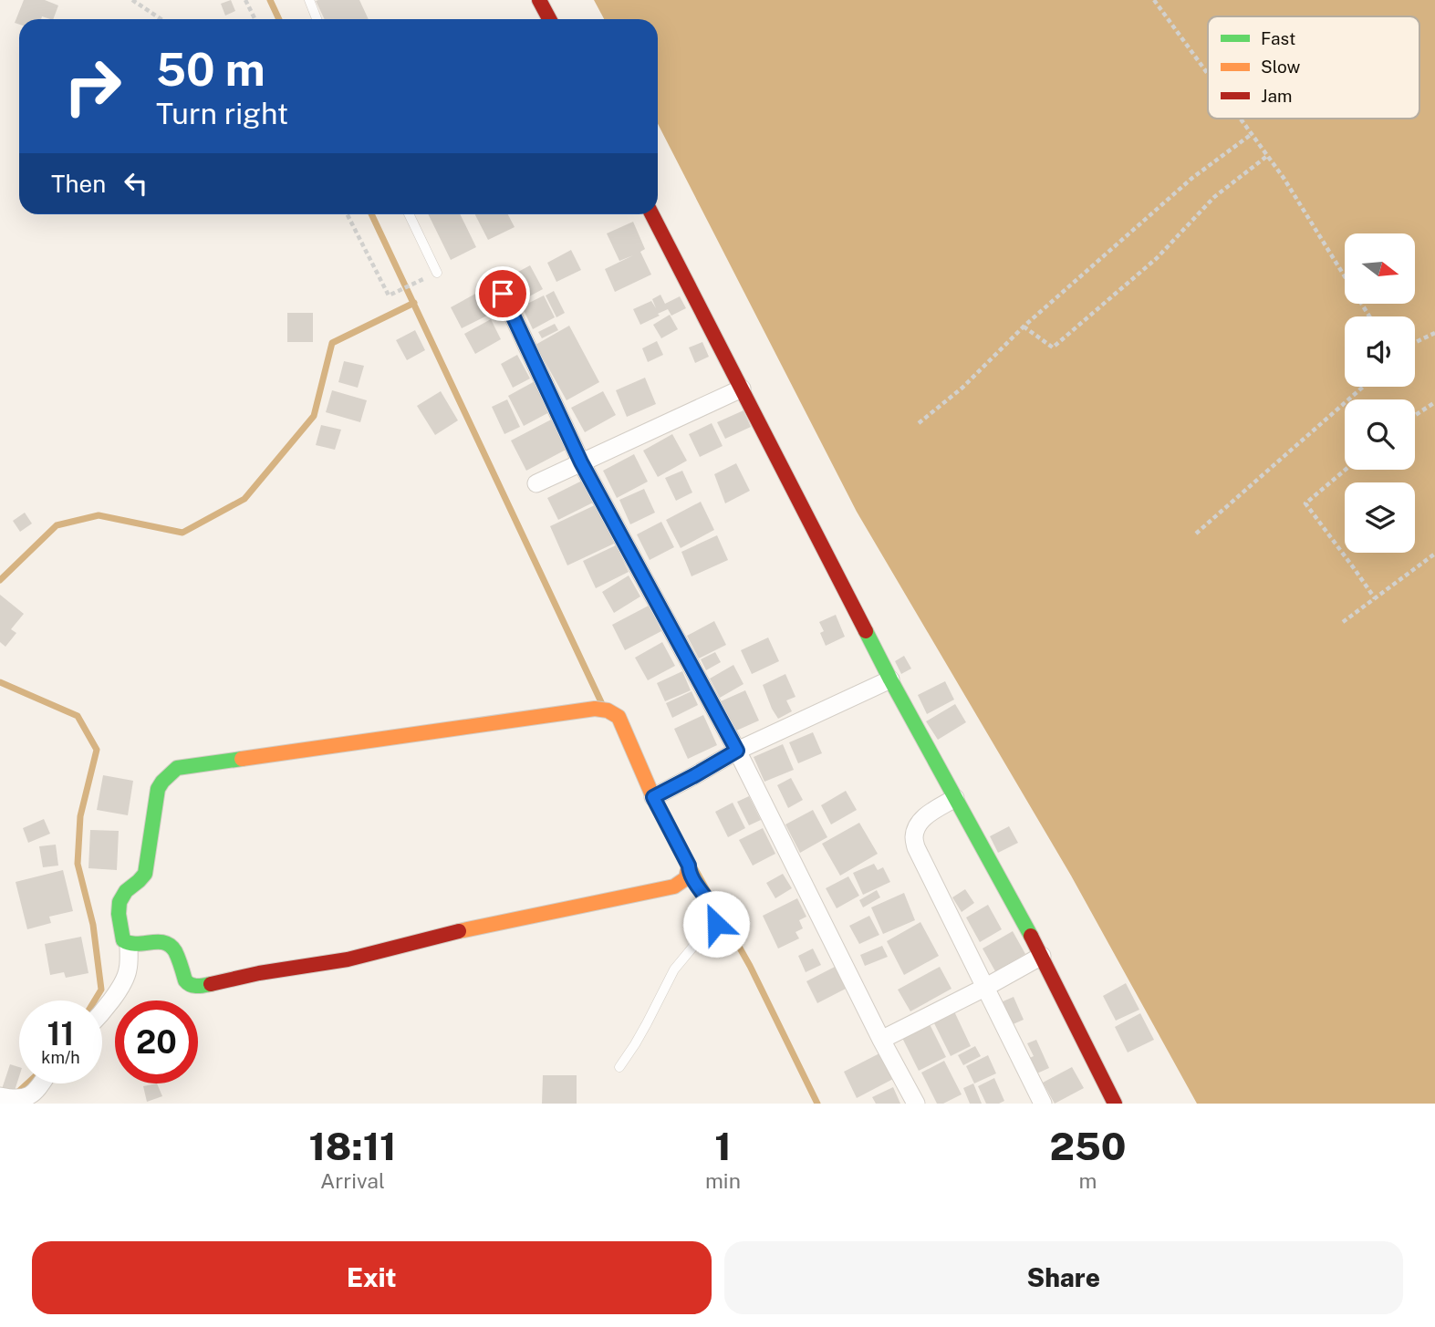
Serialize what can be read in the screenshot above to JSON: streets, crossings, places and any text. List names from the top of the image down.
{
  "legend": ["Fast", "Slow", "Jam"],
  "north": "right",
  "page": {
    "turn": ["50 m", "Turn right"],
    "then": "Then",
    "speed": "11 km/h",
    "limit": "20",
    "eta": [
      "18:11",
      "Arrival",
      "1",
      "min",
      "250",
      "m"
    ],
    "buttons": ["Exit", "Share"]
  }
}
